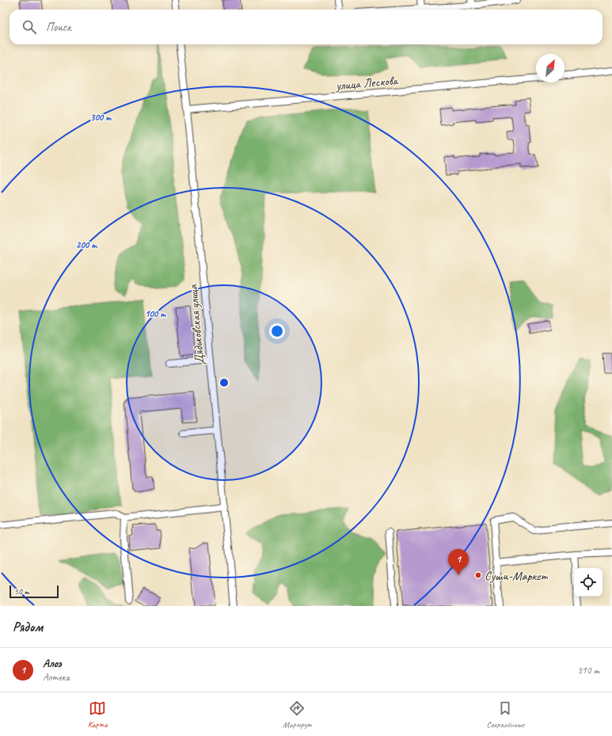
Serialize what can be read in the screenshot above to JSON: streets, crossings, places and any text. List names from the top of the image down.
{
  "streets": {
    "street": ["улица Лескова", "Дядьковская улица"]
  },
  "crossings": [
    ["улица Лескова", "Дядьковская улица"]
  ],
  "places": ["Суши-Маркет"],
  "scale_bar": "50 m",
  "north": "top right",
  "page": {
    "search": "Поиск",
    "pins": "1",
    "scale": "50 m",
    "heading": "Рядом",
    "list": [
      {
        "mark": "1",
        "name": "Алоэ",
        "note": "Аптека",
        "value": "310 m"
      }
    ],
    "nav": ["Карта", "Маршрут", "Сохранённые"]
  },
  "rings": ["300 m", "200 m", "100 m"]
}
